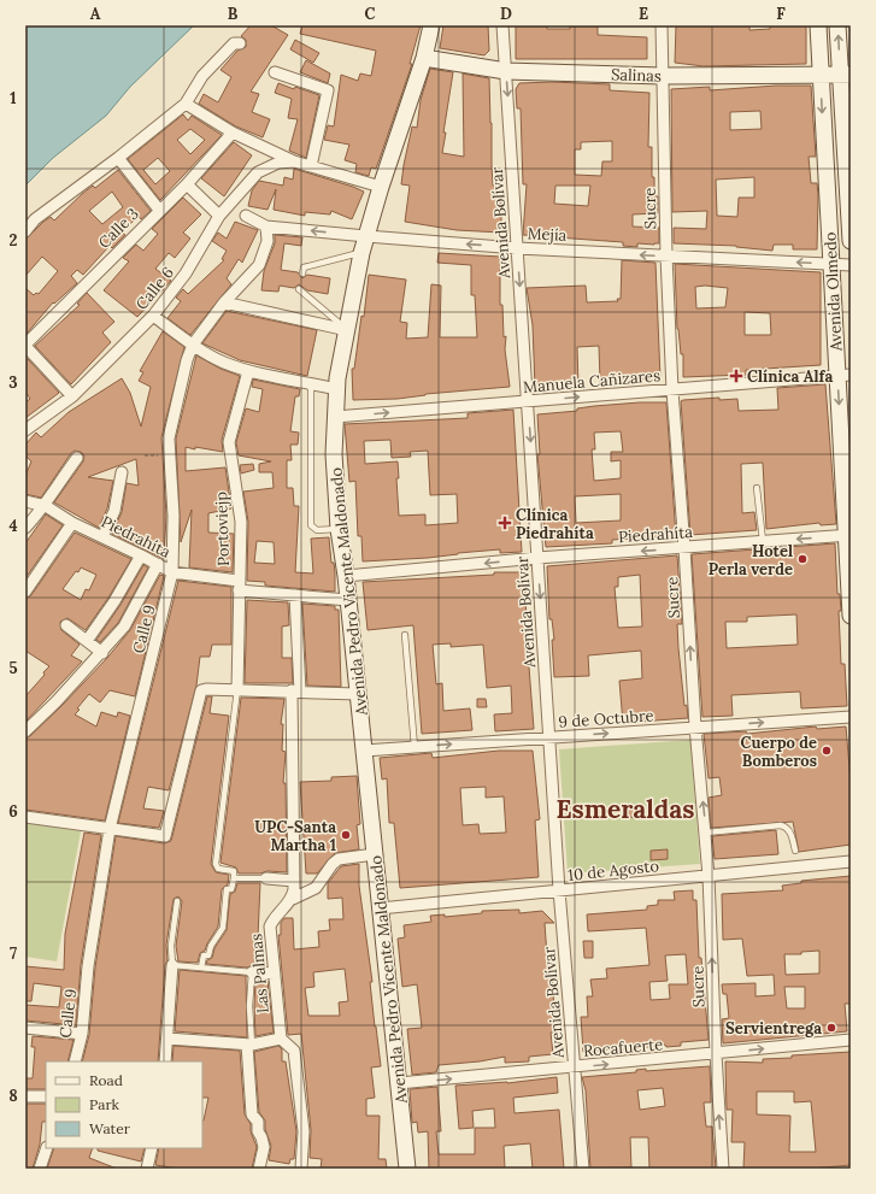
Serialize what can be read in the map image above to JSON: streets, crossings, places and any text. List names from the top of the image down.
{
  "streets": {
    "street": [
      "Salinas",
      "Sucre",
      "Avenida Bolívar",
      "Calle 3",
      "Mejía",
      "Calle 6",
      "Avenida Olmedo",
      "Manuela Cañizares",
      "Portoviejp",
      "Piedrahíta",
      "Avenida Pedro Vicente Maldonado",
      "Calle 9",
      "9 de Octubre",
      "10 de Agosto",
      "Las Palmas",
      "Rocafuerte"
    ]
  },
  "crossings": [
    ["Salinas", "Sucre"],
    ["Salinas", "Avenida Bolívar"],
    ["Salinas", "Avenida Olmedo"],
    ["Salinas", "Avenida Pedro Vicente Maldonado"],
    ["Sucre", "Mejía"],
    ["Sucre", "Manuela Cañizares"],
    ["Sucre", "Piedrahíta"],
    ["Sucre", "9 de Octubre"],
    ["Sucre", "10 de Agosto"],
    ["Sucre", "Rocafuerte"],
    ["Avenida Bolívar", "Mejía"],
    ["Avenida Bolívar", "Manuela Cañizares"],
    ["Avenida Bolívar", "Piedrahíta"],
    ["Avenida Bolívar", "9 de Octubre"],
    ["Avenida Bolívar", "10 de Agosto"],
    ["Avenida Bolívar", "Rocafuerte"],
    ["Mejía", "Avenida Olmedo"],
    ["Mejía", "Avenida Pedro Vicente Maldonado"],
    ["Mejía", "Calle 9"],
    ["Avenida Olmedo", "Manuela Cañizares"],
    ["Avenida Olmedo", "Piedrahíta"],
    ["Manuela Cañizares", "Avenida Pedro Vicente Maldonado"],
    ["Portoviejp", "Piedrahíta"],
    ["Piedrahíta", "Avenida Pedro Vicente Maldonado"],
    ["Piedrahíta", "Calle 9"],
    ["Avenida Pedro Vicente Maldonado", "9 de Octubre"],
    ["Avenida Pedro Vicente Maldonado", "10 de Agosto"],
    ["Avenida Pedro Vicente Maldonado", "Las Palmas"],
    ["Avenida Pedro Vicente Maldonado", "Rocafuerte"]
  ],
  "one_way": [
    "Sucre",
    "Avenida Bolívar",
    "Manuela Cañizares",
    "Piedrahíta",
    "9 de Octubre",
    "Rocafuerte"
  ],
  "districts": ["Esmeraldas"],
  "places": {
    "health": ["Clínica Alfa", "Clínica Piedrahíta"],
    "other": [
      "Hotel Perla verde",
      "Cuerpo de Bomberos",
      "UPC-Santa Martha 1",
      "Servientrega"
    ]
  },
  "legend": ["Road", "Park", "Water"],
  "grid": {
    "columns": [
      "A",
      "B",
      "C",
      "D",
      "E",
      "F"
    ],
    "rows": [
      "1",
      "2",
      "3",
      "4",
      "5",
      "6",
      "7",
      "8"
    ]
  }
}
